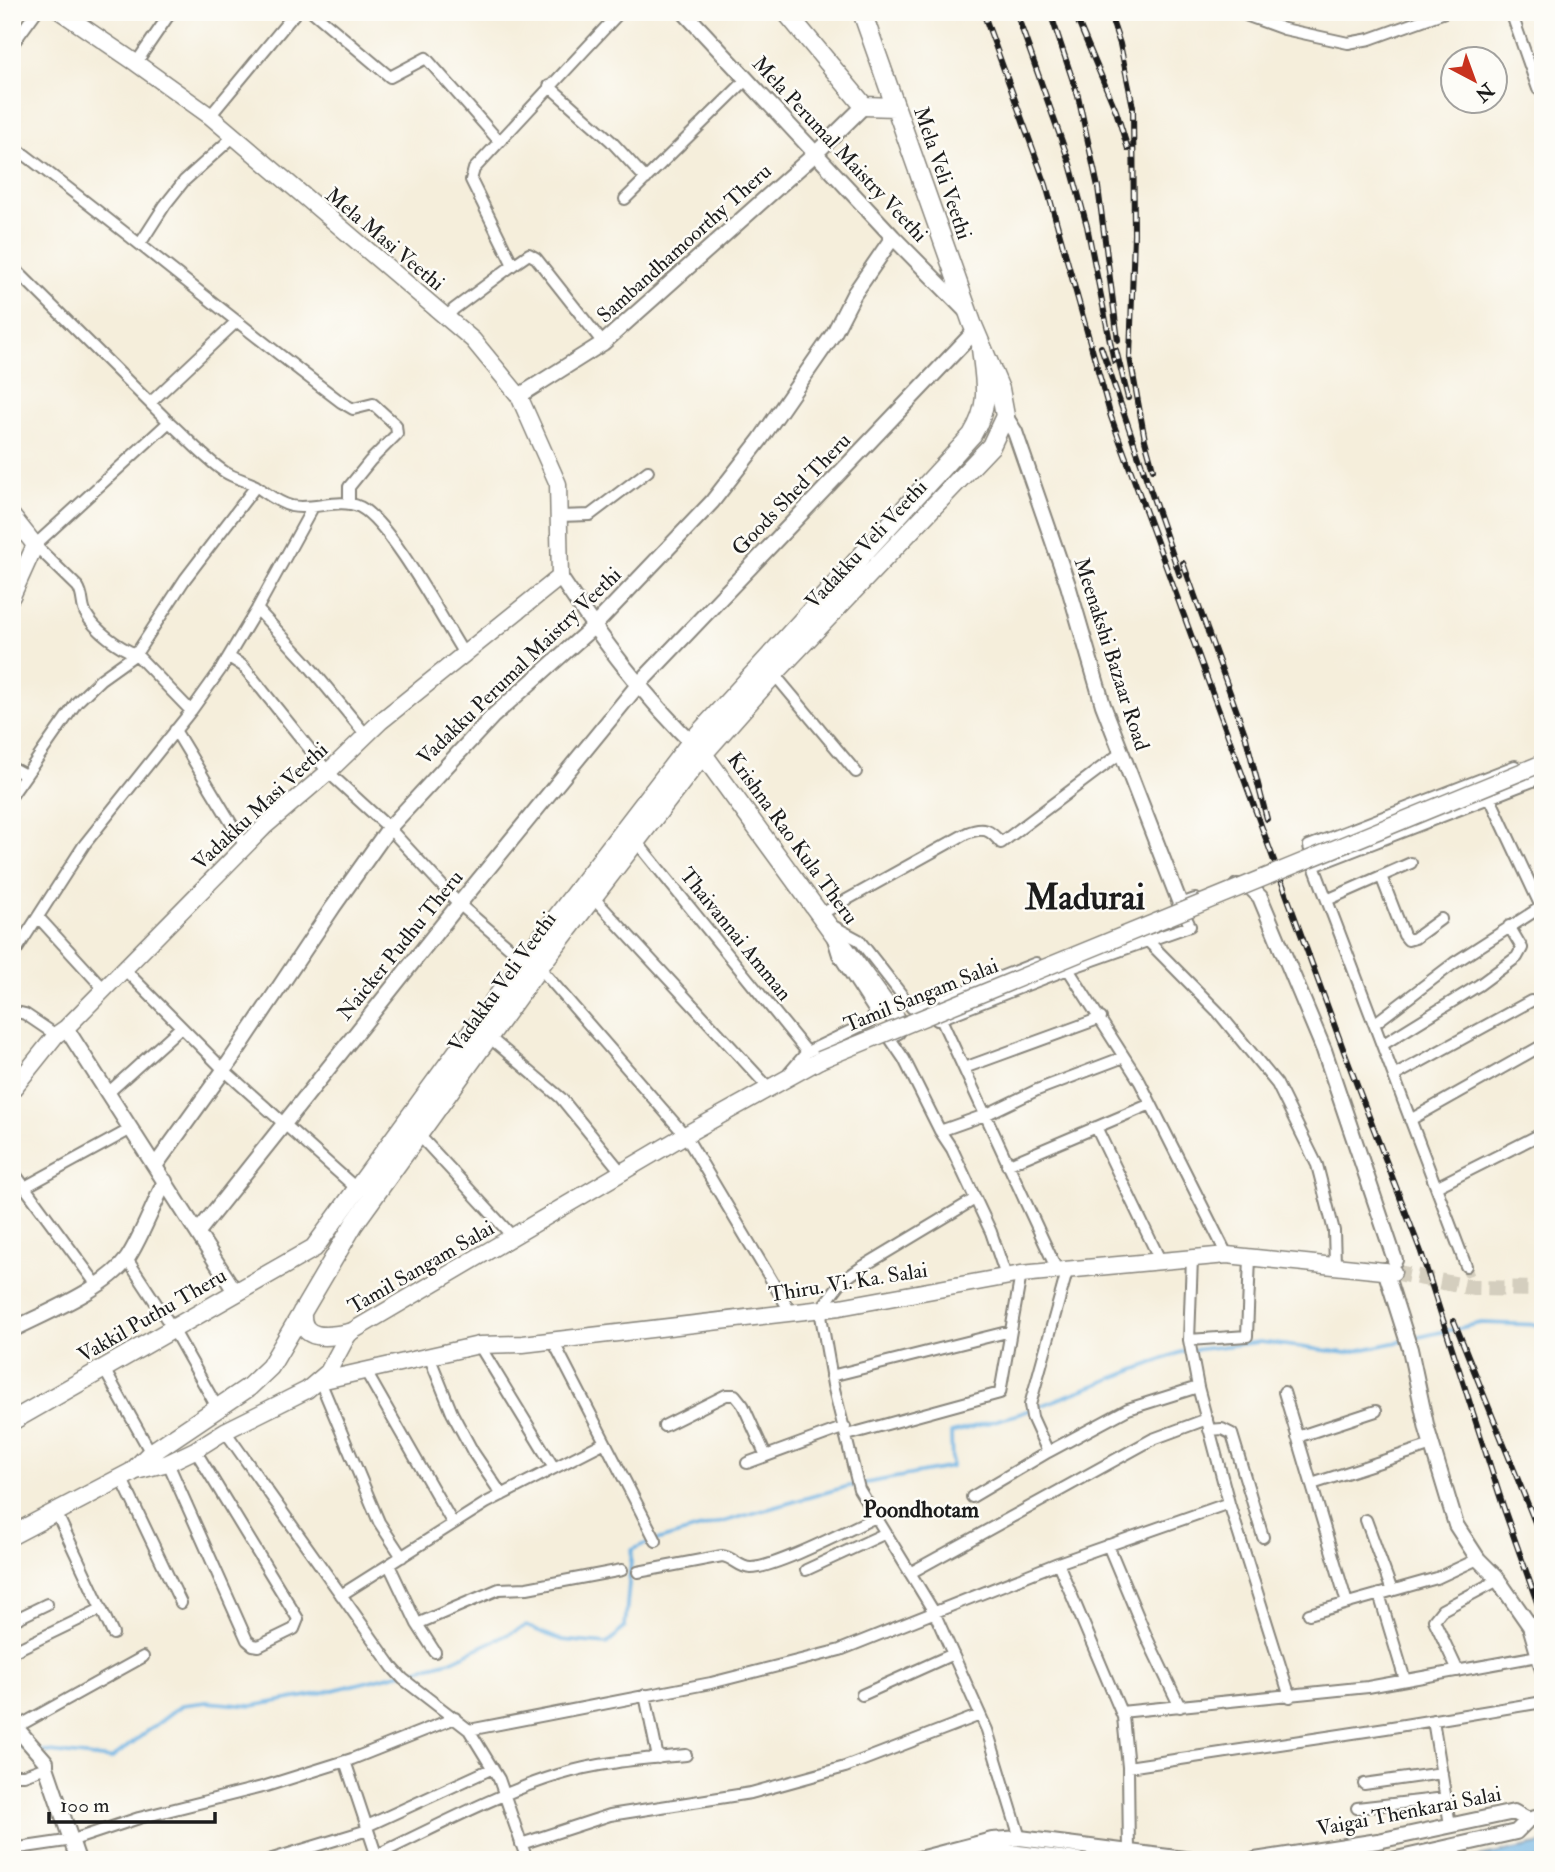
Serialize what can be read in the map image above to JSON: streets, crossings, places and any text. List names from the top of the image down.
{
  "streets": {
    "main road": [
      "Mela Veli Veethi",
      "Mela Masi Veethi",
      "Vadakku Veli Veethi",
      "Vadakku Masi Veethi",
      "Krishna Rao Kula Theru",
      "Tamil Sangam Salai",
      "Thiru. Vi. Ka. Salai",
      "Vakkil Puthu Theru"
    ],
    "street": [
      "Mela Perumal Maistry Veethi",
      "Sambandhamoorthy Theru",
      "Goods Shed Theru",
      "Meenakshi Bazaar Road",
      "Vadakku Perumal Maistry Veethi",
      "Thaivannai Amman",
      "Naicker Pudhu Theru",
      "Vaigai Thenkarai Salai"
    ]
  },
  "crossings": [
    ["Mela Perumal Maistry Veethi", "Mela Veli Veethi"],
    ["Mela Perumal Maistry Veethi", "Sambandhamoorthy Theru"],
    ["Mela Perumal Maistry Veethi", "Vadakku Perumal Maistry Veethi"],
    ["Mela Veli Veethi", "Goods Shed Theru"],
    ["Mela Veli Veethi", "Vadakku Veli Veethi"],
    ["Mela Veli Veethi", "Meenakshi Bazaar Road"],
    ["Mela Masi Veethi", "Sambandhamoorthy Theru"],
    ["Mela Masi Veethi", "Vadakku Masi Veethi"],
    ["Goods Shed Theru", "Naicker Pudhu Theru"],
    ["Vadakku Veli Veethi", "Meenakshi Bazaar Road"],
    ["Vadakku Veli Veethi", "Krishna Rao Kula Theru"],
    ["Vadakku Veli Veethi", "Thaivannai Amman"],
    ["Vadakku Veli Veethi", "Vakkil Puthu Theru"],
    ["Krishna Rao Kula Theru", "Tamil Sangam Salai"],
    ["Thaivannai Amman", "Tamil Sangam Salai"]
  ],
  "districts": ["Madurai", "Poondhotam"],
  "scale_bar": "100 m",
  "north": "bottom right"
}
